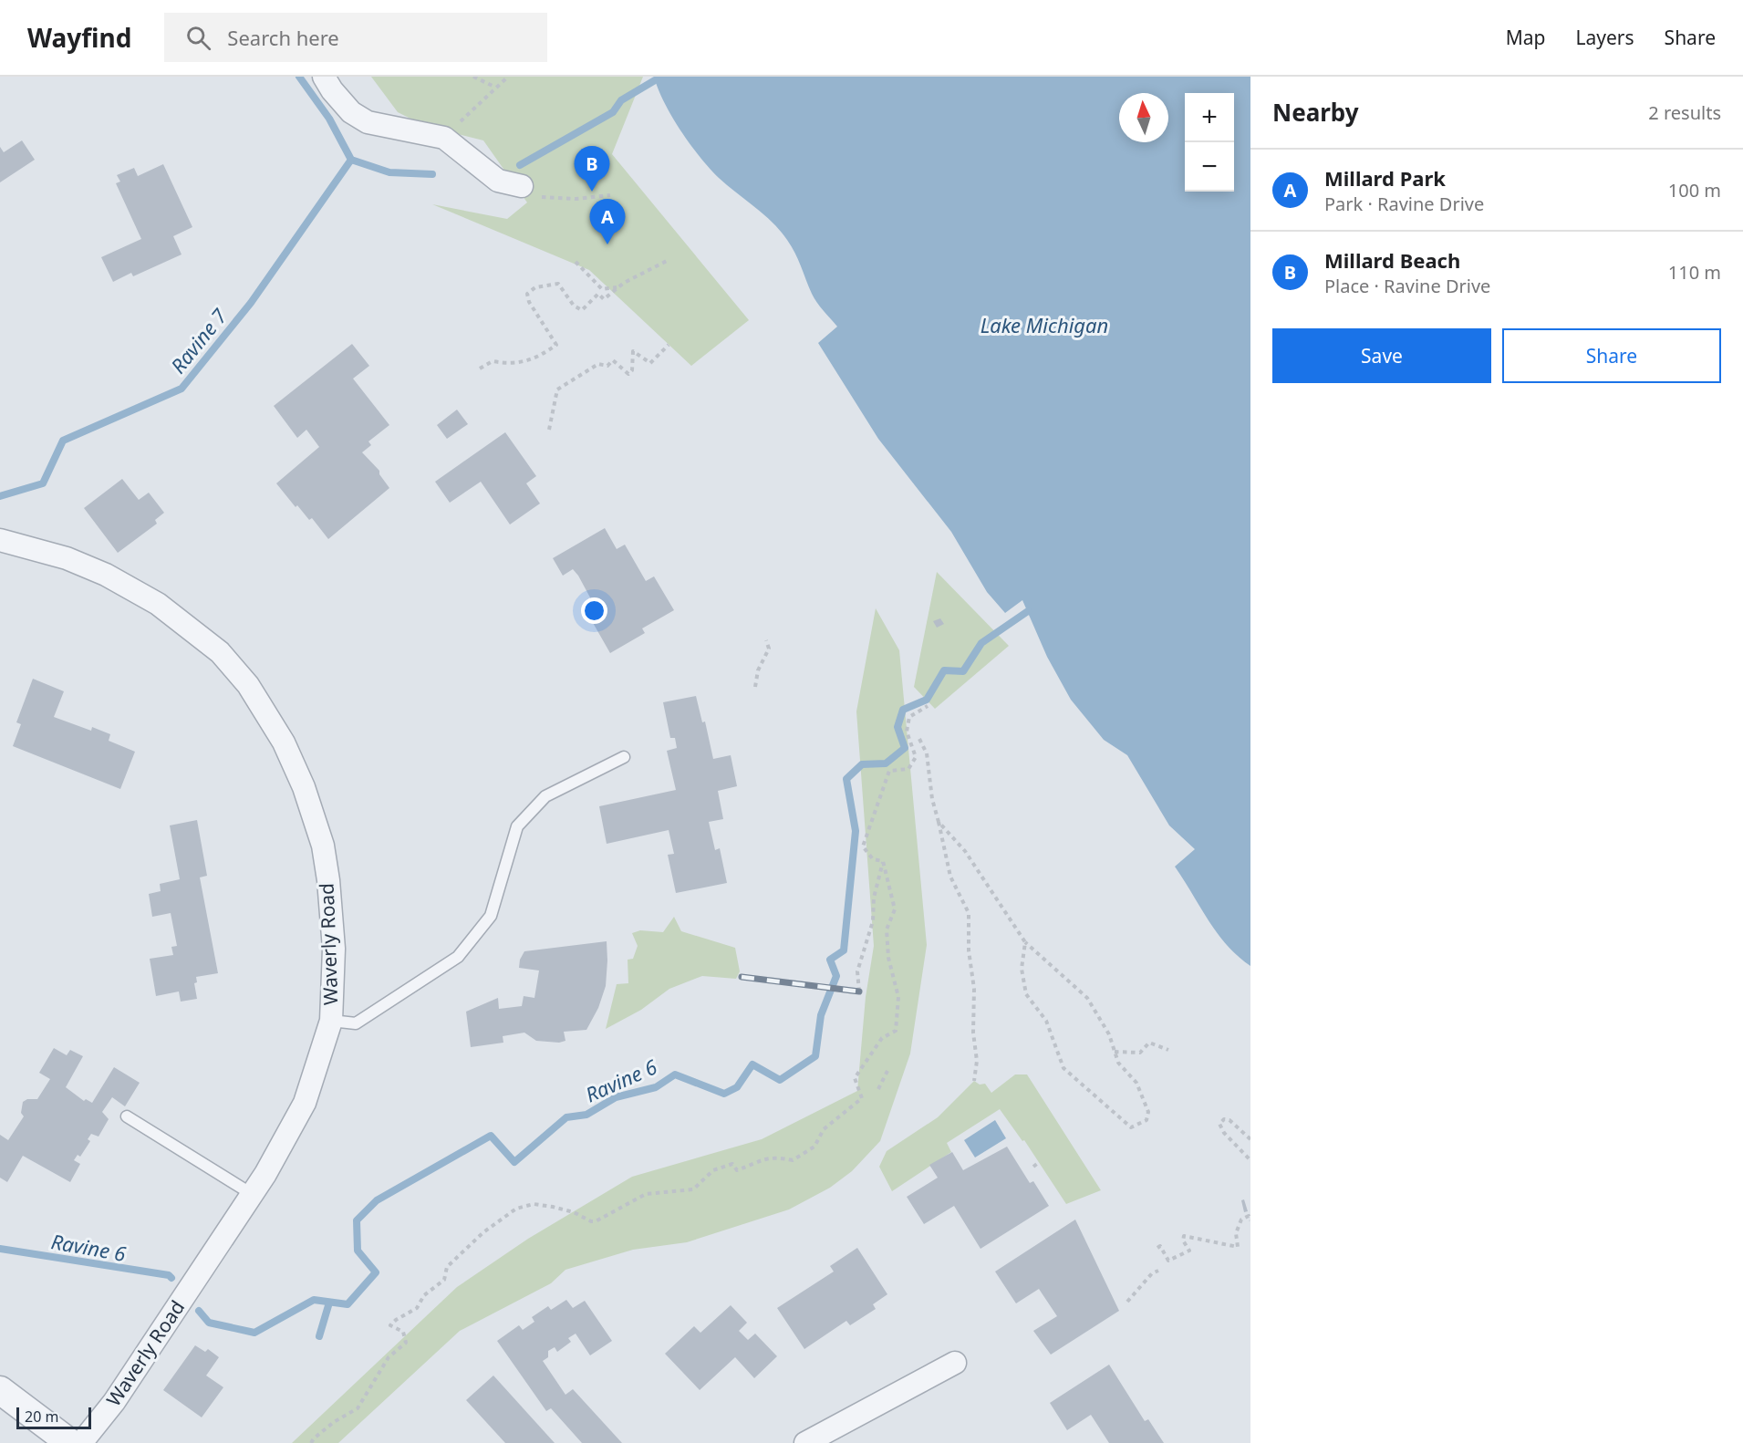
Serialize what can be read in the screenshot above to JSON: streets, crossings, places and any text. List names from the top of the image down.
{
  "streets": {
    "street": ["Waverly Road"]
  },
  "water": ["Lake Michigan", "Ravine 7", "Ravine 6"],
  "scale_bar": "20 m",
  "north": "top",
  "page": {
    "header": "Wayfind",
    "search": "Search here",
    "nav": ["Map", "Layers", "Share"],
    "heading": ["Nearby", "2 results"],
    "map_buttons": ["+", "−"],
    "pins": ["B", "A"],
    "list": [
      {
        "mark": "A",
        "name": "Millard Park",
        "note": "Park · Ravine Drive",
        "value": "100 m"
      },
      {
        "mark": "B",
        "name": "Millard Beach",
        "note": "Place · Ravine Drive",
        "value": "110 m"
      }
    ],
    "buttons": ["Save", "Share"],
    "scale": "20 m"
  }
}
